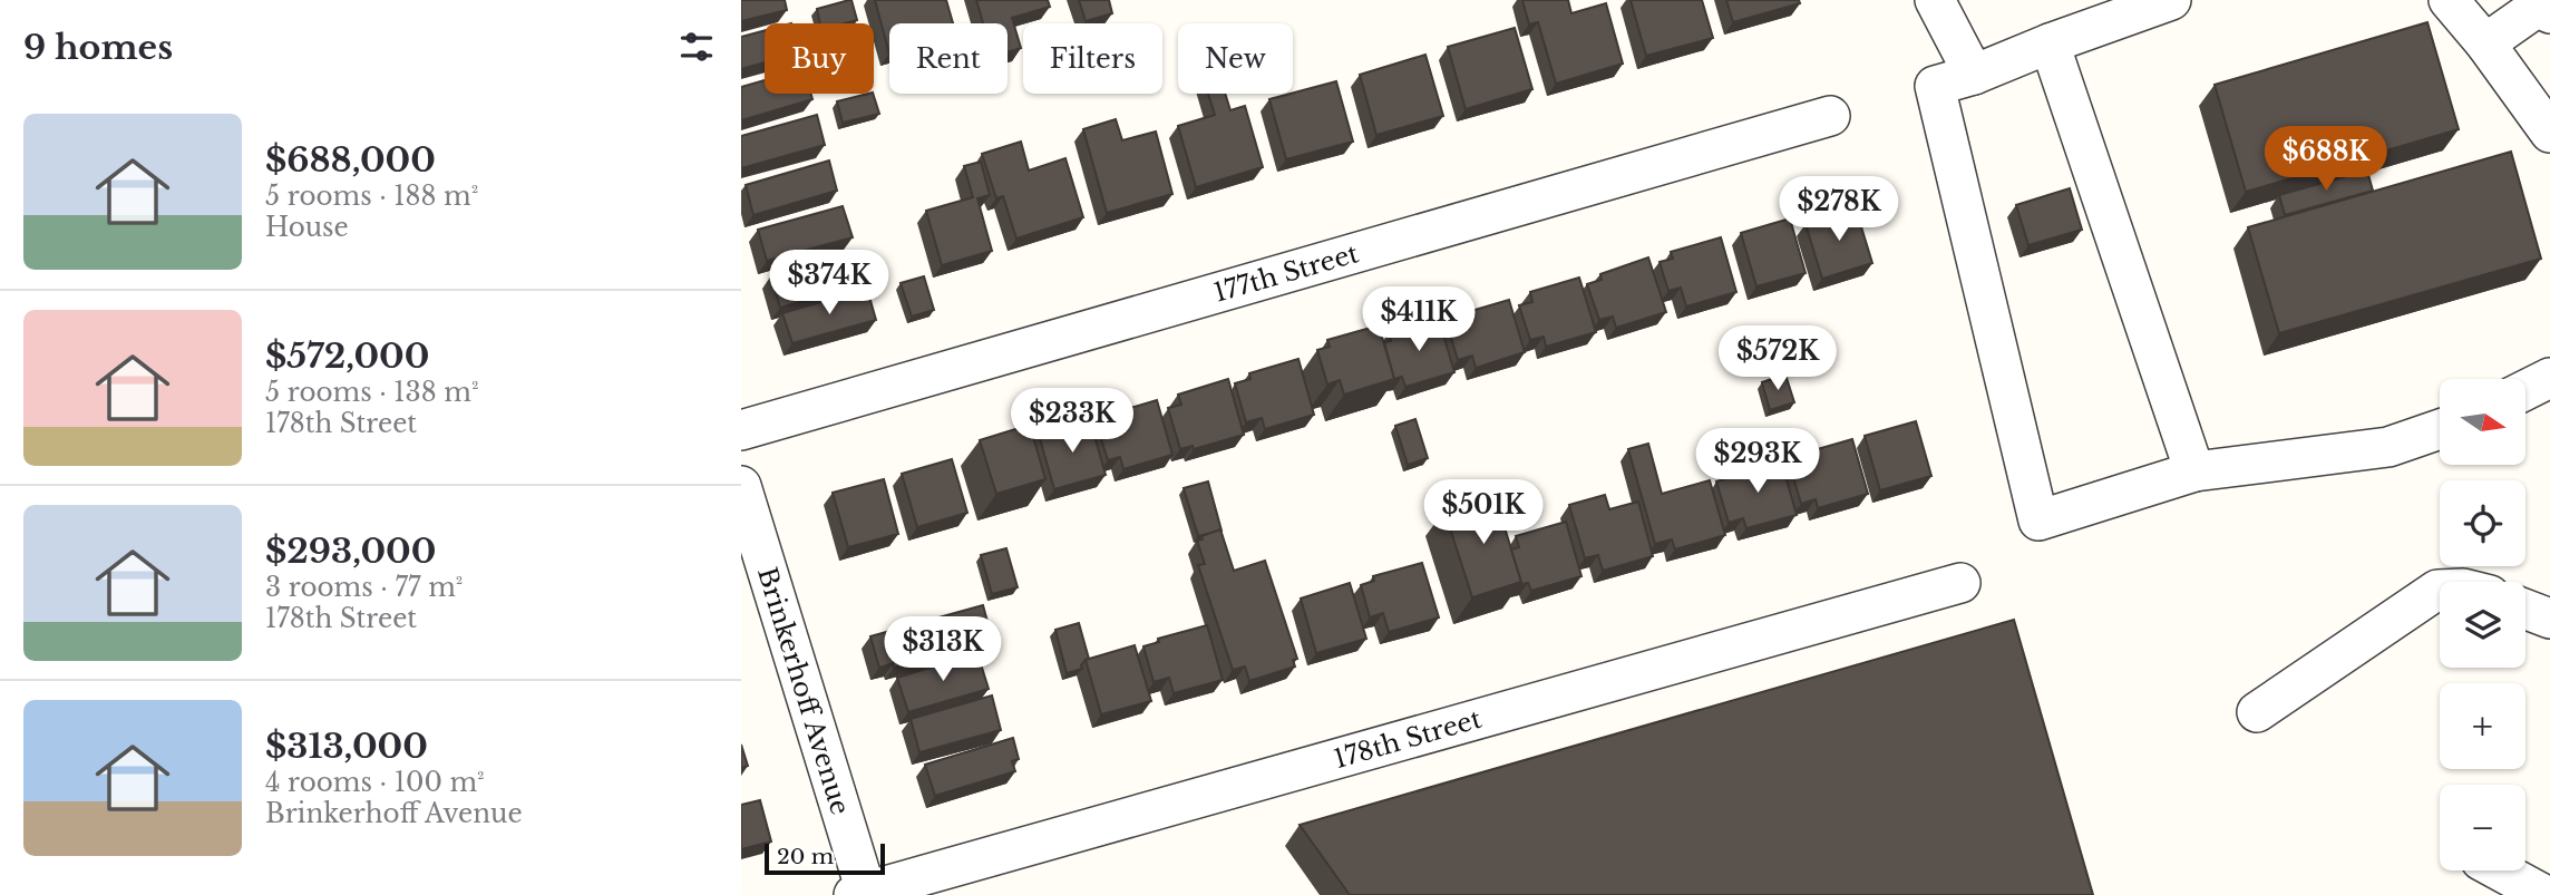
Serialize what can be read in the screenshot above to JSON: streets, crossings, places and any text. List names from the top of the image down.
{
  "streets": {
    "street": ["177th Street", "Brinkerhoff Avenue", "178th Street"]
  },
  "crossings": [
    ["Brinkerhoff Avenue", "178th Street"]
  ],
  "scale_bar": "20 m",
  "north": "right",
  "page": {
    "heading": "9 homes",
    "chip": [
      "Buy",
      "Rent",
      "Filters",
      "New"
    ],
    "list": [
      {
        "name": "$688,000",
        "note": "5 rooms · 188 m² · House"
      },
      {
        "name": "$572,000",
        "note": "5 rooms · 138 m² · 178th Street"
      },
      {
        "name": "$293,000",
        "note": "3 rooms · 77 m² · 178th Street"
      },
      {
        "name": "$313,000",
        "note": "4 rooms · 100 m² · Brinkerhoff Avenue"
      }
    ],
    "price": [
      "$688K",
      "$278K",
      "$374K",
      "$411K",
      "$572K",
      "$233K",
      "$293K",
      "$501K",
      "$313K"
    ],
    "map_buttons": ["+", "−"],
    "scale": "20 m"
  }
}
